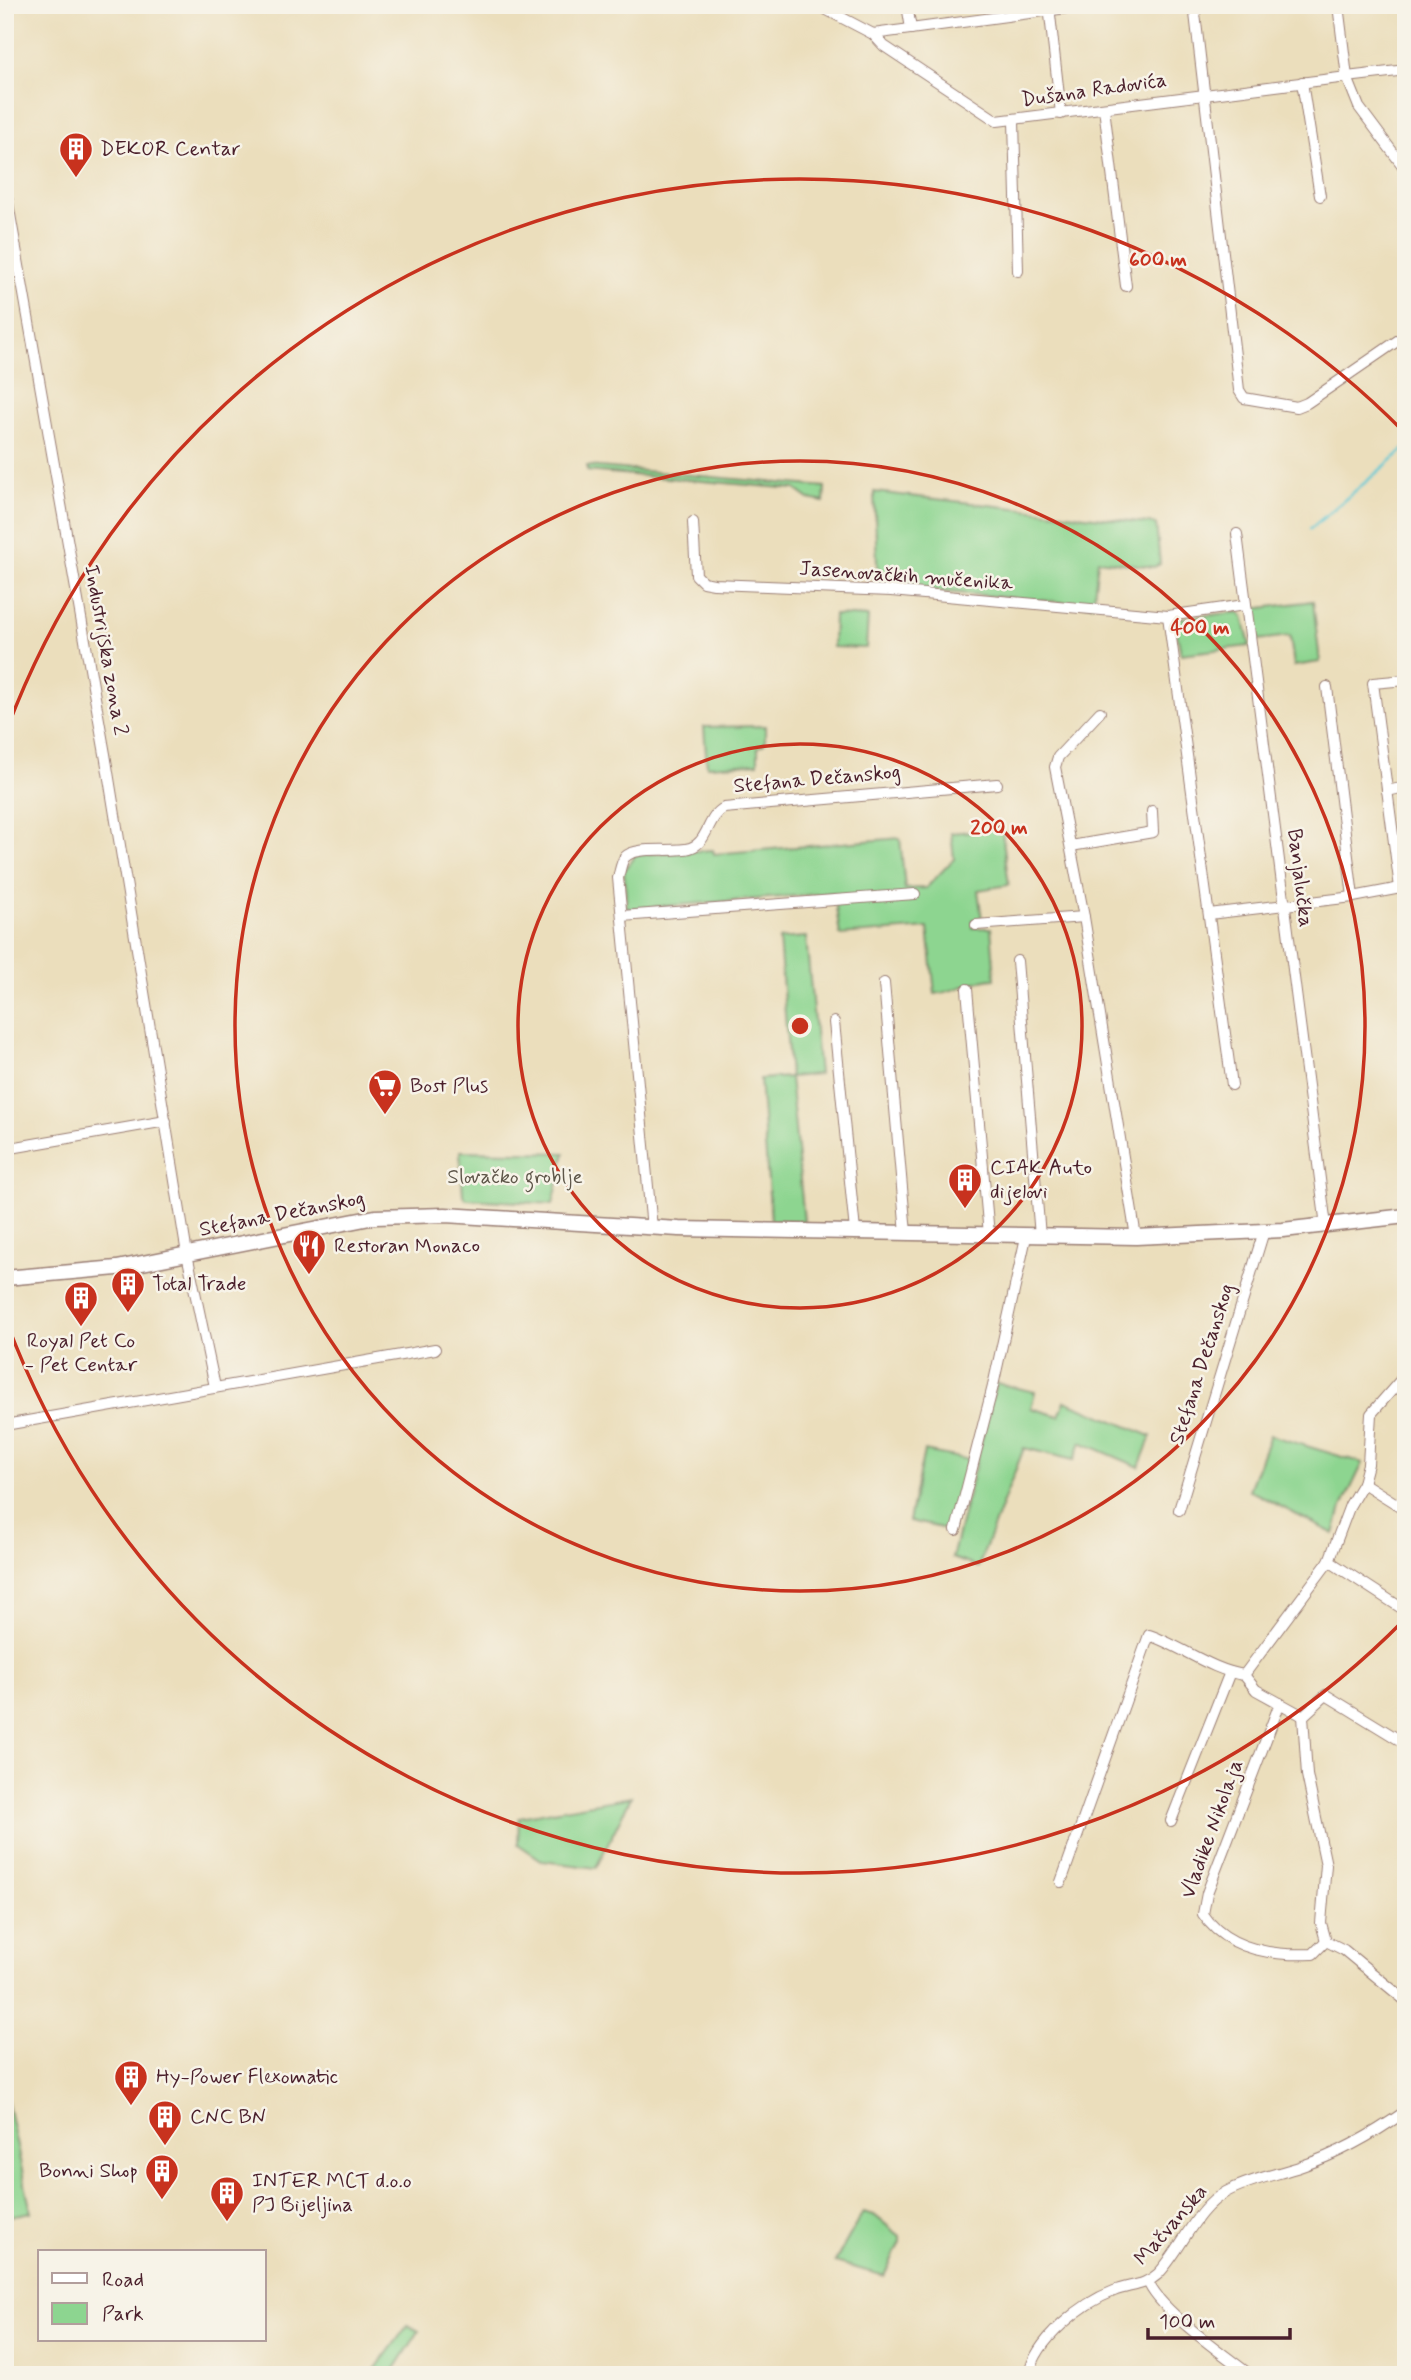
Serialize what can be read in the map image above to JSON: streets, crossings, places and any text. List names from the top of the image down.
{
  "streets": {
    "main road": ["Stefana Dečanskog"],
    "street": [
      "Dušana Radovića",
      "Jasenovačkih mučenika",
      "Industrijska zona 2",
      "Banjalučka",
      "Vladike Nikolaja",
      "Mačvanska"
    ]
  },
  "crossings": [
    ["Jasenovačkih mučenika", "Banjalučka"],
    ["Industrijska zona 2", "Stefana Dečanskog"],
    ["Stefana Dečanskog", "Banjalučka"]
  ],
  "parks": ["Slovačko groblje"],
  "places": {
    "building": [
      "DEKOR Centar",
      "CIAK Auto dijelovi",
      "Total Trade",
      "Royal Pet Co - Pet Centar",
      "Hy-Power Flexomatic",
      "CNC BN",
      "Bonni Shop",
      "INTER MCT d.o.o PJ Bijeljina"
    ],
    "supermarket": ["Bost Plus"],
    "restaurant": ["Restoran Monaco"]
  },
  "legend": ["Road", "Park"],
  "scale_bar": "100 m",
  "rings": ["600 m", "400 m", "200 m"]
}
